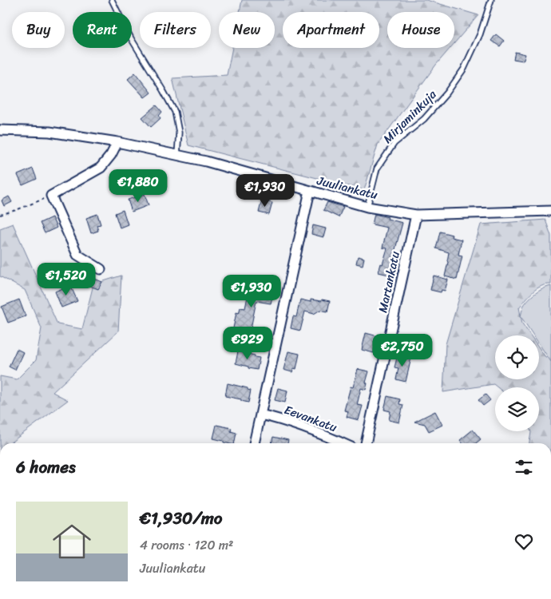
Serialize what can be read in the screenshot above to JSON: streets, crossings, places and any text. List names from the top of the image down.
{
  "streets": {
    "street": ["Juuliankatu", "Martankatu", "Eevankatu"],
    "lane": ["Mirjaminkuja"]
  },
  "crossings": [
    ["Mirjaminkuja", "Juuliankatu"],
    ["Juuliankatu", "Martankatu"]
  ],
  "page": {
    "chip": [
      "Buy",
      "Rent",
      "Filters",
      "New",
      "Apartment",
      "House"
    ],
    "price": [
      "€1,880",
      "€1,930",
      "€1,520",
      "€1,930",
      "€929",
      "€2,750"
    ],
    "heading": "6 homes",
    "list": [
      {
        "name": "€1,930/mo",
        "note": "4 rooms · 120 m² · Juuliankatu"
      }
    ]
  }
}
